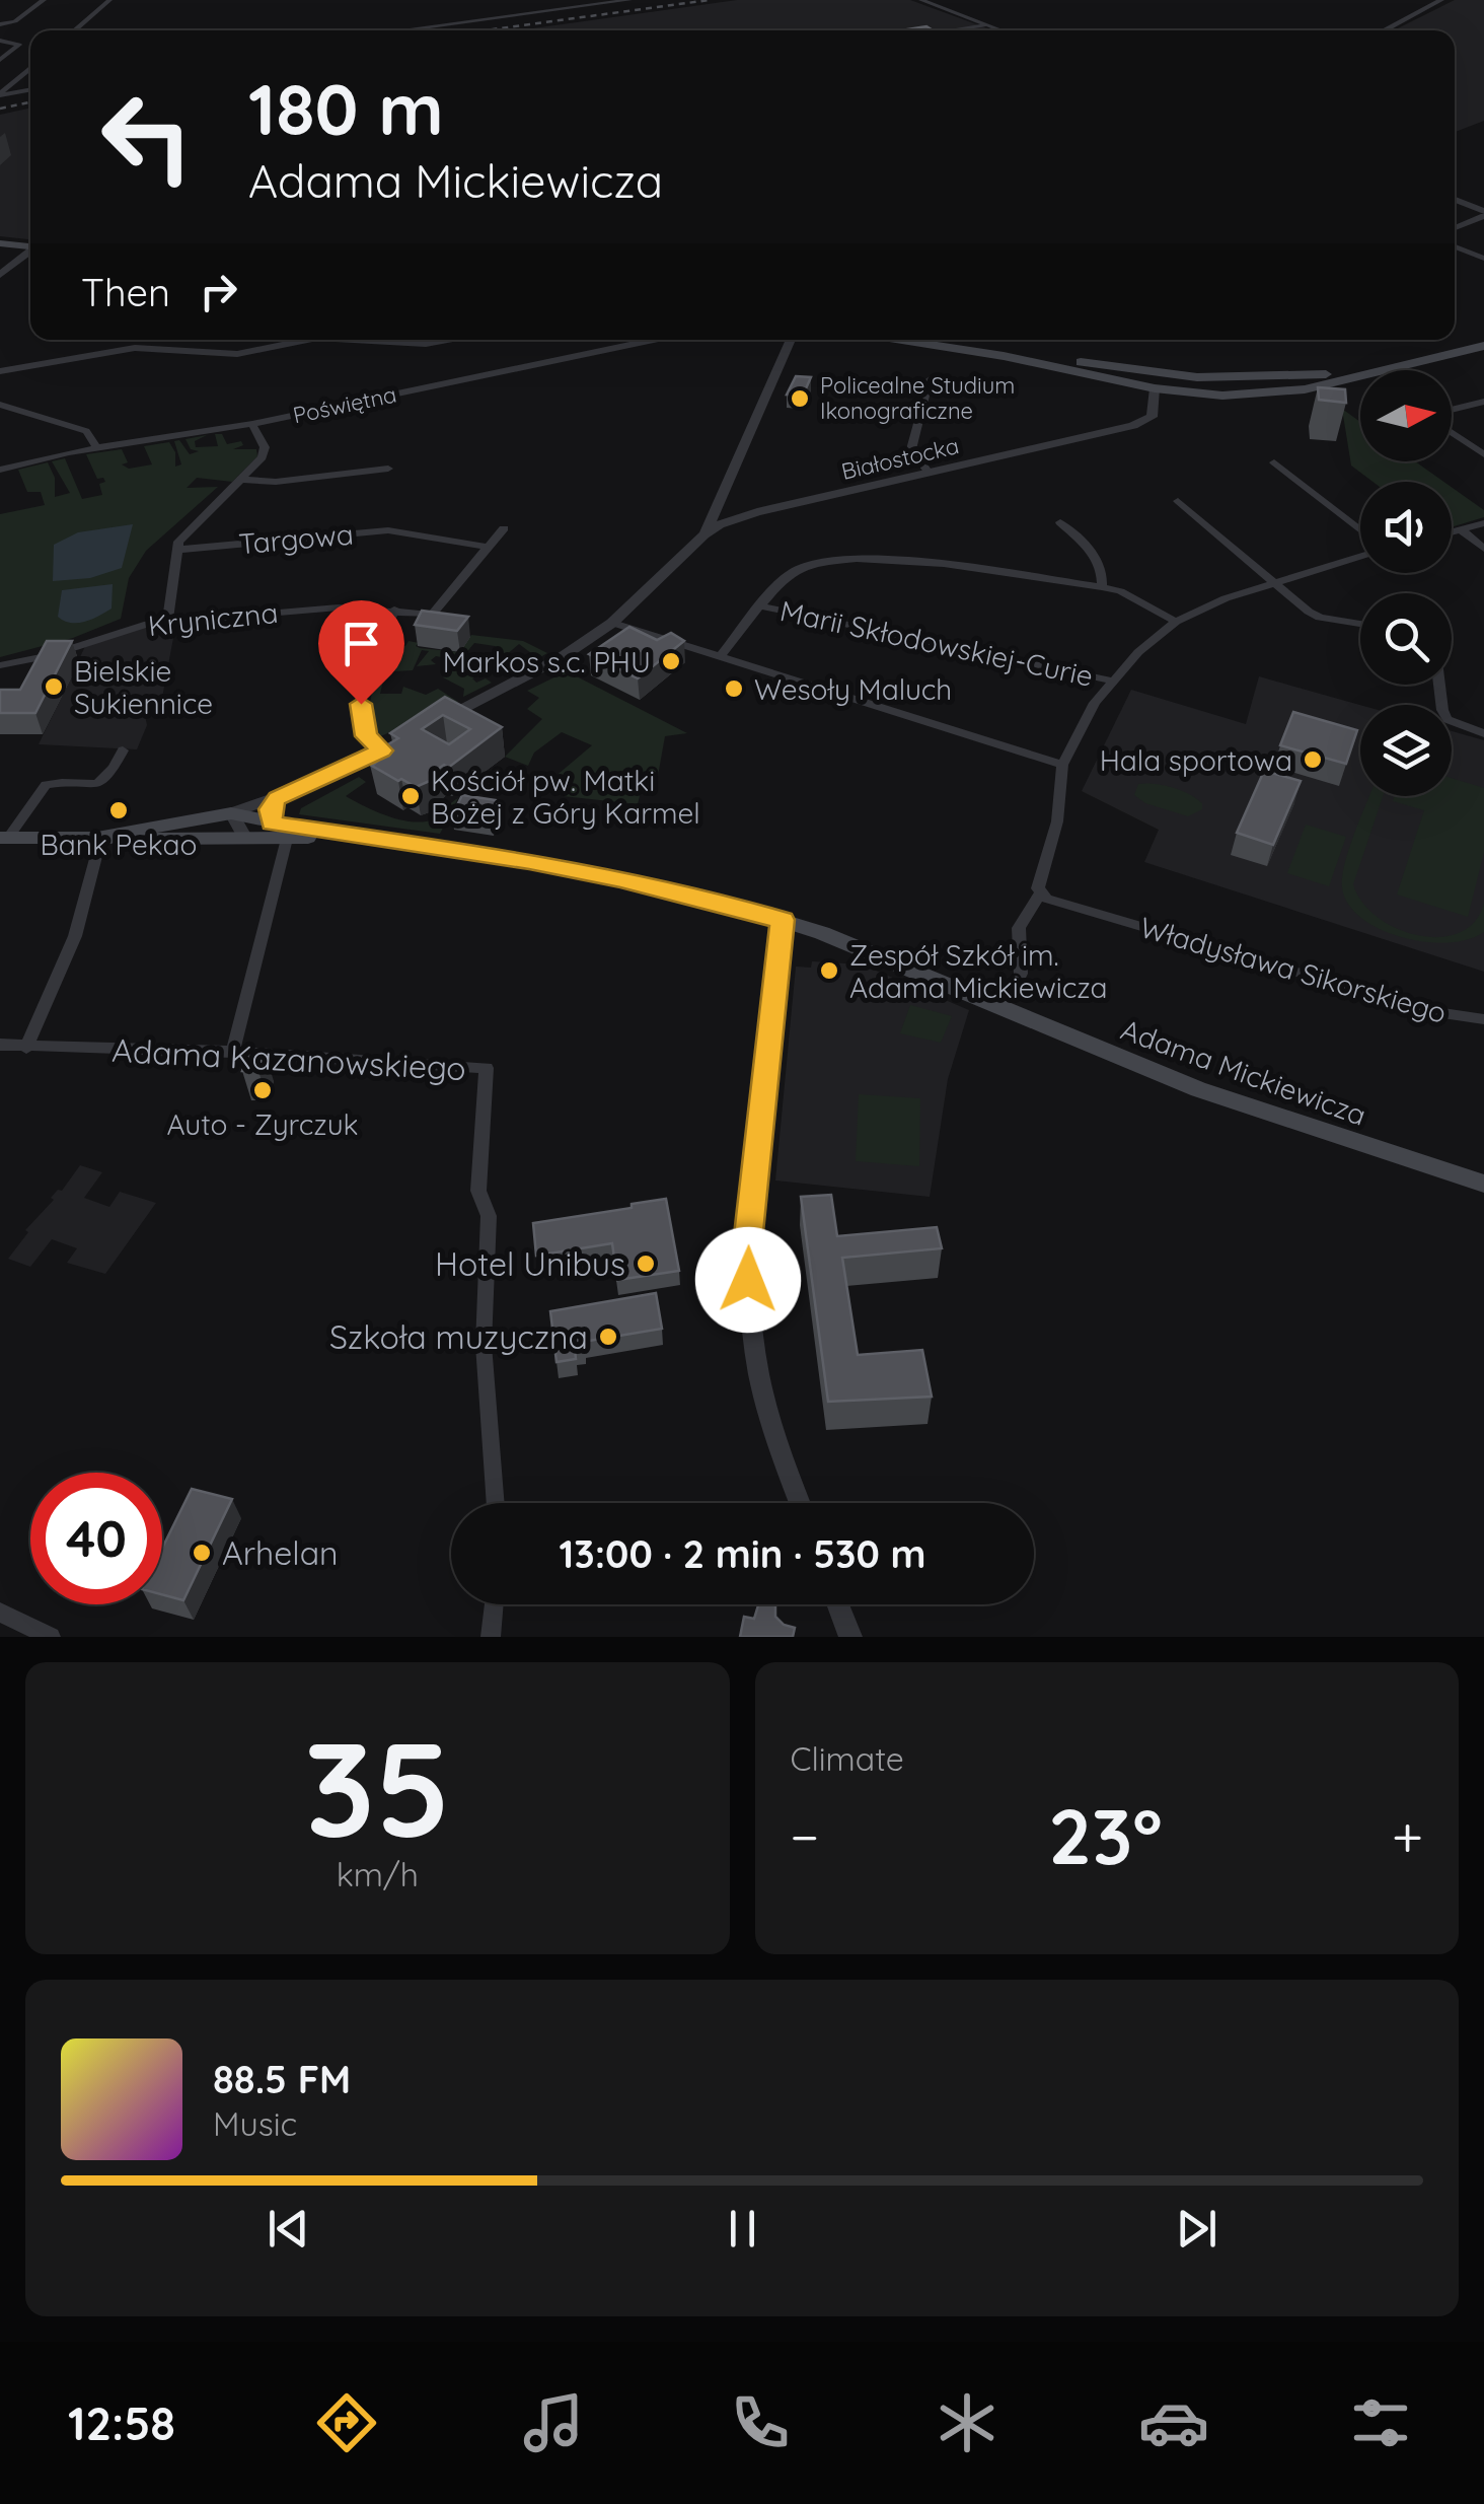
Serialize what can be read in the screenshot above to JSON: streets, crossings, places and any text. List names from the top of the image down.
{
  "streets": {
    "main road": ["Adama Mickiewicza"],
    "street": [
      "Poświętna",
      "Białostocka",
      "Targowa",
      "Kryniczna",
      "Marii Skłodowskiej-Curie",
      "Władysława Sikorskiego",
      "Adama Kazanowskiego"
    ]
  },
  "crossings": [
    ["Targowa", "Kryniczna"]
  ],
  "places": [
    "Policealne Studium Ikonograficzne",
    "Markos s.c. PHU",
    "Bielskie Sukiennice",
    "Wesoły Maluch",
    "Hala sportowa",
    "Kościół pw. Matki Bożej z Góry Karmel",
    "Bank Pekao",
    "Zespół Szkół im. Adama Mickiewicza",
    "Auto - Zyrczuk",
    "Hotel Unibus",
    "Szkoła muzyczna",
    "Arhelan"
  ],
  "north": "right",
  "page": {
    "turn": ["180 m", "Adama Mickiewicza"],
    "then": "Then",
    "limit": "40",
    "trip": "13:00 · 2 min · 530 m",
    "tile": [
      ["35", "km/h"],
      "Climate"
    ],
    "heat": ["−", "23°", "+"],
    "song": ["88.5 FM", "Music"],
    "tabs": "12:58"
  }
}
